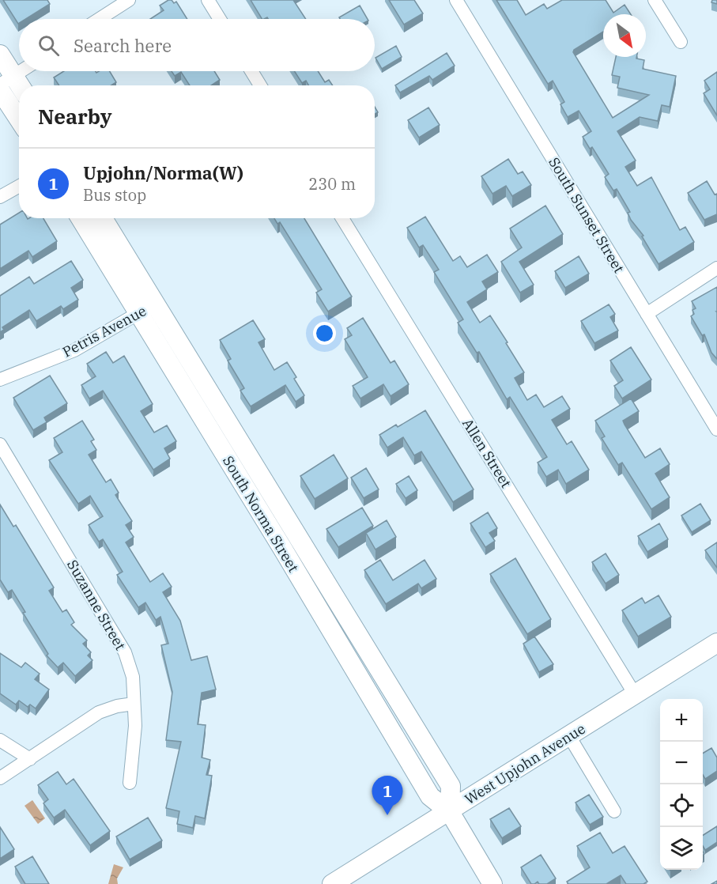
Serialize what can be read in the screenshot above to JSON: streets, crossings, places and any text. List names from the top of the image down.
{
  "streets": {
    "street": [
      "South Sunset Street",
      "Petris Avenue",
      "Allen Street",
      "South Norma Street",
      "Suzanne Street",
      "West Upjohn Avenue"
    ]
  },
  "crossings": [
    ["Petris Avenue", "South Norma Street"],
    ["Allen Street", "West Upjohn Avenue"],
    ["South Norma Street", "West Upjohn Avenue"]
  ],
  "north": "bottom right",
  "page": {
    "search": "Search here",
    "heading": "Nearby",
    "list": [
      {
        "mark": "1",
        "name": "Upjohn/Norma(W)",
        "note": "Bus stop",
        "value": "230 m"
      }
    ],
    "map_buttons": ["+", "−"],
    "pins": "1"
  }
}
